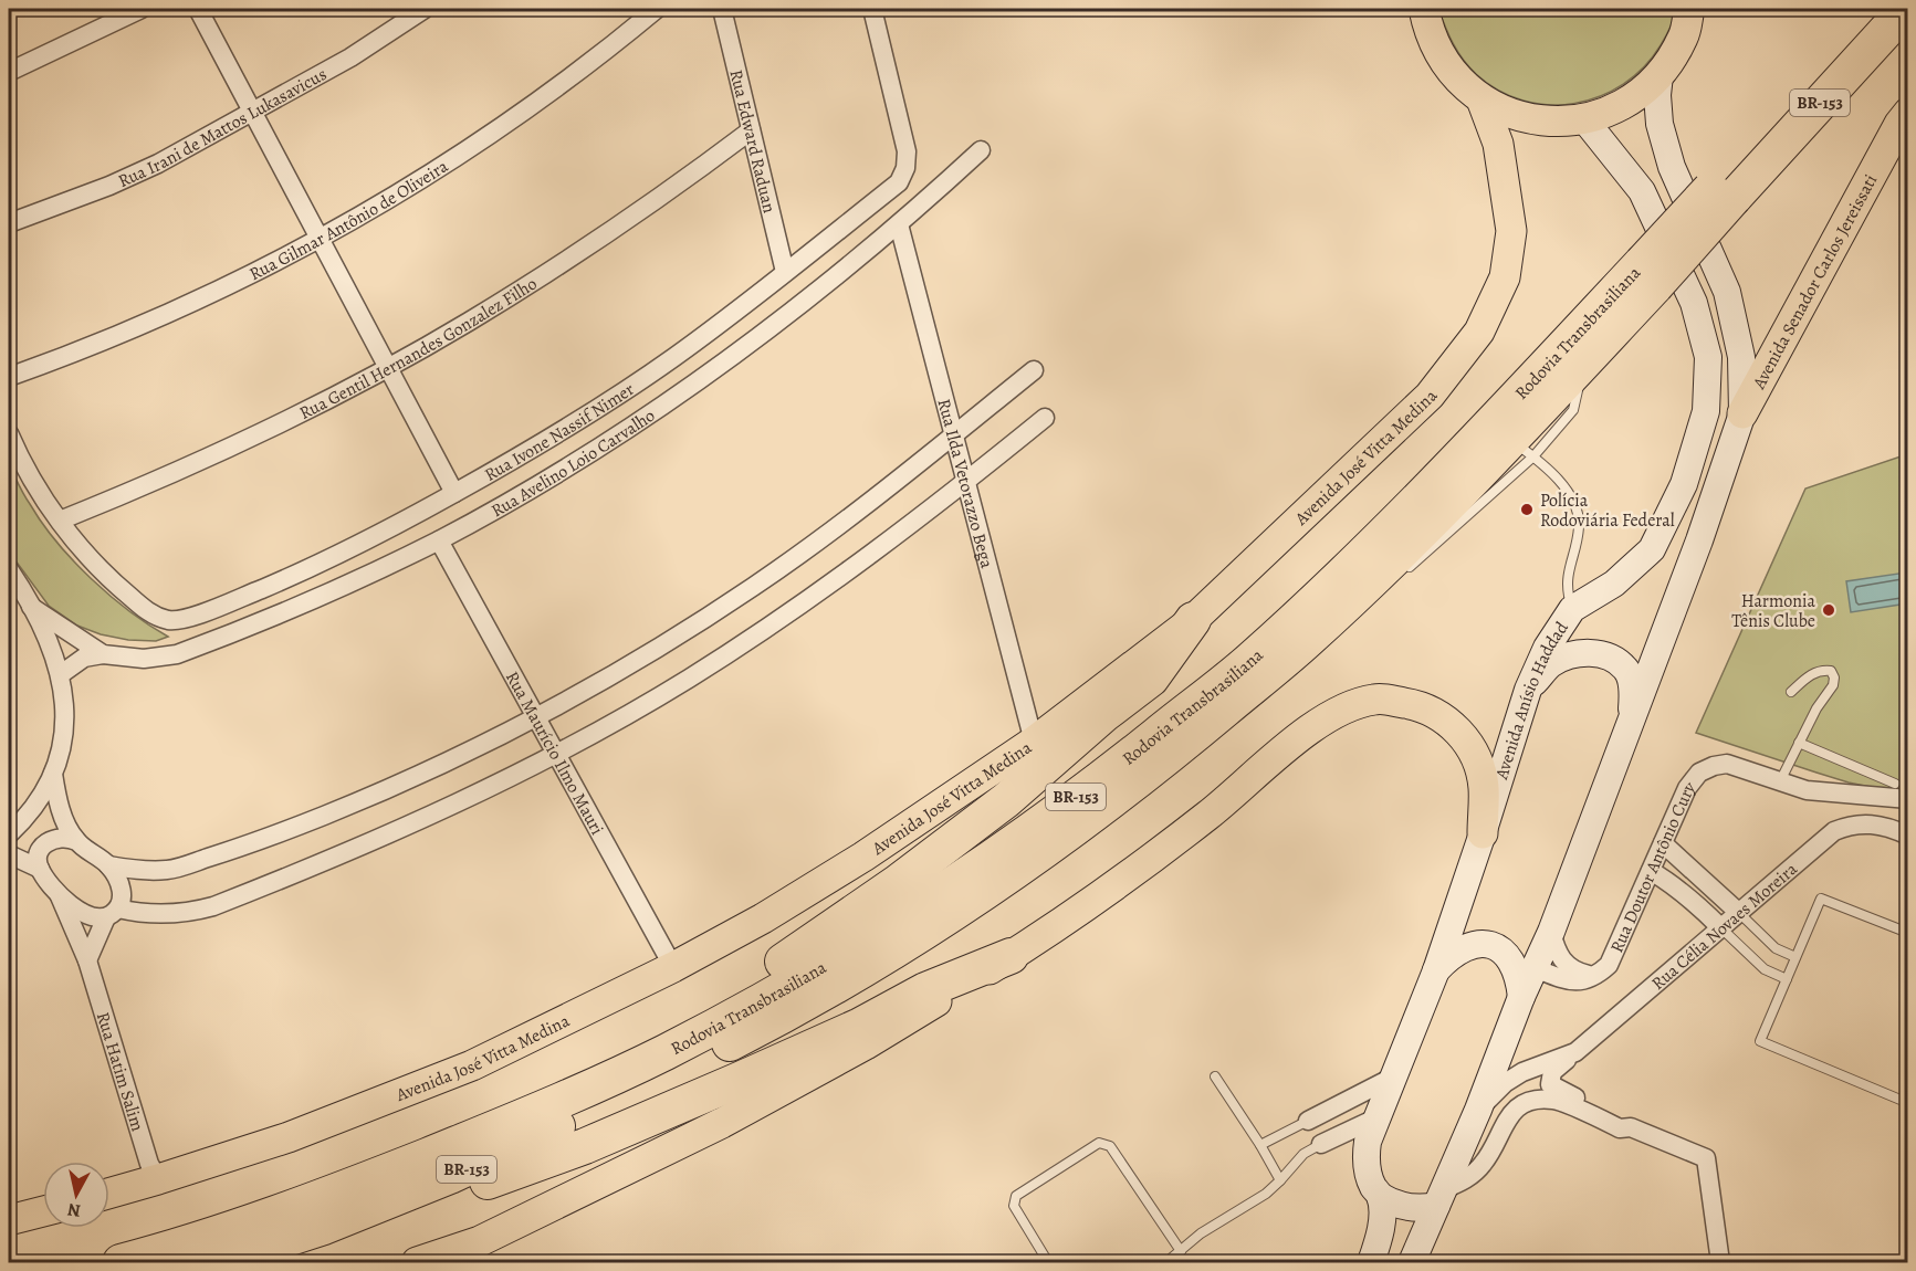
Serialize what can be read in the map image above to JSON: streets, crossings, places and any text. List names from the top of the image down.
{
  "streets": {
    "highway": ["BR-153", "Rodovia Transbrasiliana"],
    "main road": ["Avenida Senador Carlos Jereissati", "Avenida José Vitta Medina", "Avenida Anísio Haddad"],
    "street": [
      "Rua Irani de Mattos Lukasavicus",
      "Rua Edward Raduan",
      "Rua Gilmar Antônio de Oliveira",
      "Rua Gentil Hernandes Gonzalez Filho",
      "Rua Ivone Nassif Nimer",
      "Rua Avelino Loio Carvalho",
      "Rua Ilda Vetorazzo Bega",
      "Rua Maurício Ilmo Mauri",
      "Rua Doutor Antônio Cury",
      "Rua Célia Novaes Moreira",
      "Rua Hatim Salim"
    ]
  },
  "crossings": [
    ["Rua Edward Raduan", "Rua Gentil Hernandes Gonzalez Filho"],
    ["Rua Edward Raduan", "Rua Ivone Nassif Nimer"],
    ["Rua Gentil Hernandes Gonzalez Filho", "Rua Ivone Nassif Nimer"],
    ["Avenida José Vitta Medina", "Rua Ilda Vetorazzo Bega"],
    ["Avenida José Vitta Medina", "Rua Maurício Ilmo Mauri"],
    ["Avenida José Vitta Medina", "Rua Hatim Salim"],
    ["Rua Avelino Loio Carvalho", "Rua Ilda Vetorazzo Bega"],
    ["Rua Avelino Loio Carvalho", "Rua Maurício Ilmo Mauri"],
    ["Rua Ilda Vetorazzo Bega", "Rua Hatim Salim"],
    ["Rua Maurício Ilmo Mauri", "Rua Hatim Salim"]
  ],
  "places": ["Polícia Rodoviária Federal", "Harmonia Tênis Clube"],
  "north": "bottom"
}
